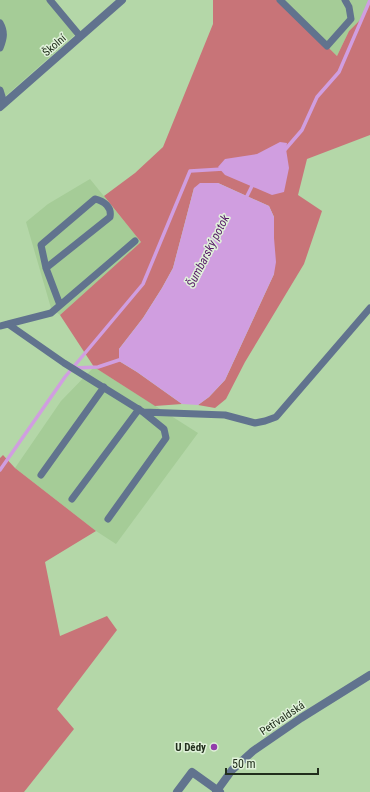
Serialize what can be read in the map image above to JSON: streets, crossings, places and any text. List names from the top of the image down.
{
  "streets": {
    "street": ["Školní", "Petřvaldská"]
  },
  "water": ["Šumbarský potok"],
  "places": ["U Dědy"],
  "scale_bar": "50 m"
}
